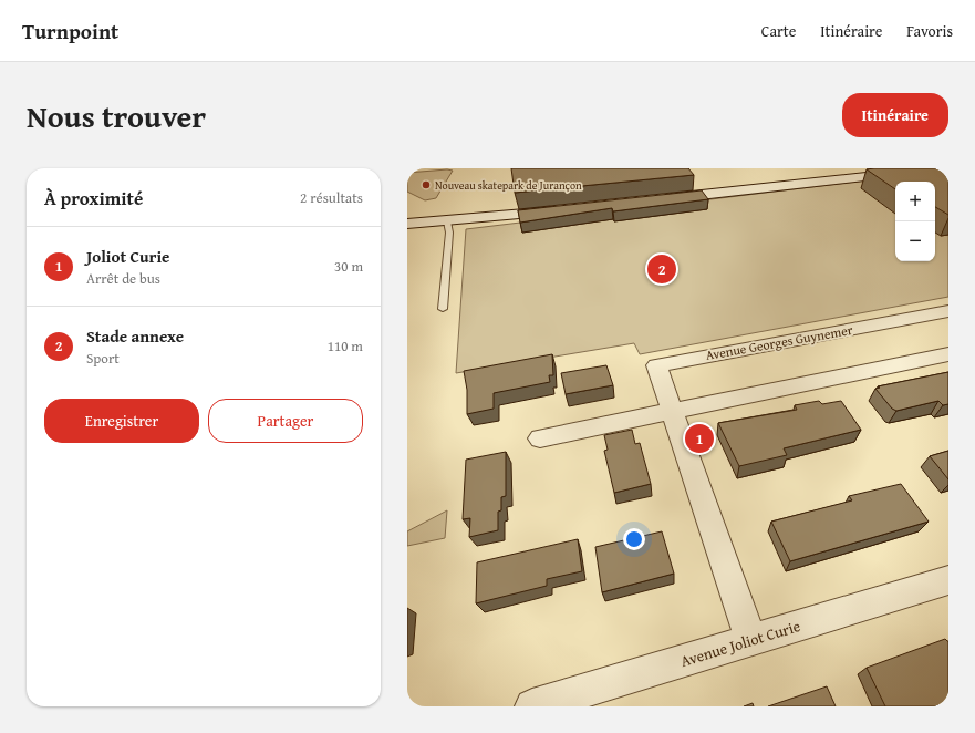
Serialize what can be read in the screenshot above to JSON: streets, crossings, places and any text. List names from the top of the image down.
{
  "streets": {
    "street": ["Avenue Georges Guynemer", "Avenue Joliot Curie"]
  },
  "crossings": [
    ["Avenue Georges Guynemer", "Avenue Joliot Curie"]
  ],
  "places": ["Nouveau skatepark de Jurançon"],
  "page": {
    "header": "Turnpoint",
    "nav": ["Carte", "Itinéraire", "Favoris"],
    "title": "Nous trouver",
    "buttons": [
      "Itinéraire",
      ["Enregistrer", "Partager"]
    ],
    "heading": ["À proximité", "2 résultats"],
    "map_buttons": ["+", "−"],
    "list": [
      {
        "mark": "1",
        "name": "Joliot Curie",
        "note": "Arrêt de bus",
        "value": "30 m"
      },
      {
        "mark": "2",
        "name": "Stade annexe",
        "note": "Sport",
        "value": "110 m"
      }
    ],
    "pins": ["2", "1"]
  }
}
